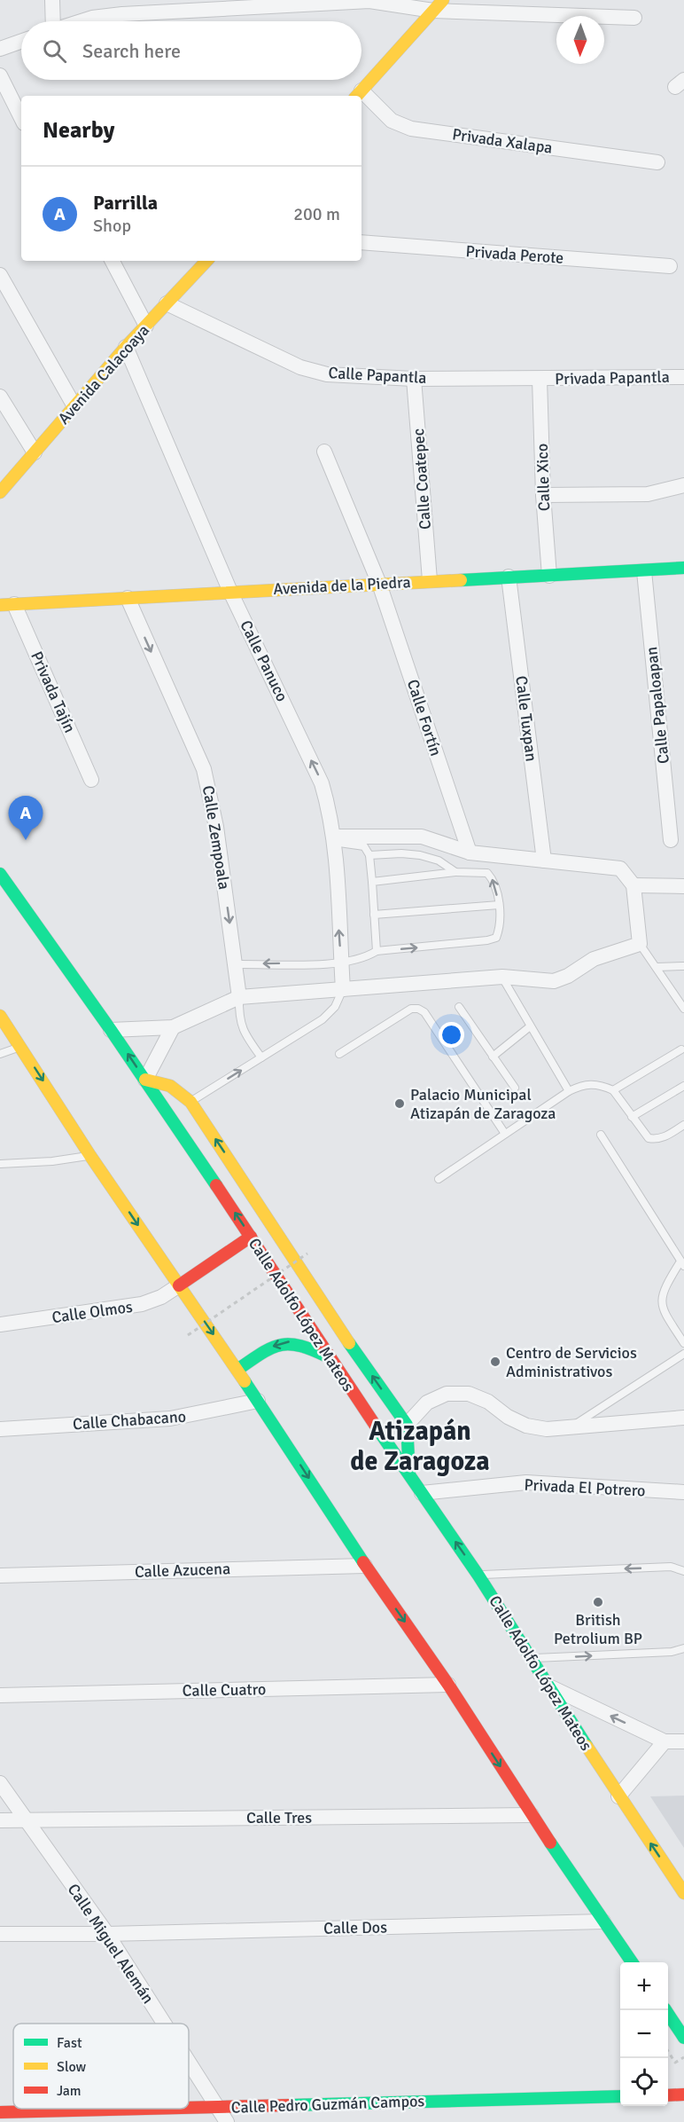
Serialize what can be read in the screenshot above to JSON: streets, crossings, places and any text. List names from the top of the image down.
{
  "streets": {
    "main road": [
      "Avenida Calacoaya",
      "Avenida de la Piedra",
      "Calle Adolfo López Mateos",
      "Calle Pedro Guzmán Campos"
    ],
    "street": [
      "Privada Xalapa",
      "Privada Perote",
      "Calle Papantla",
      "Privada Papantla",
      "Calle Xico",
      "Calle Coatepec",
      "Calle Panuco",
      "Privada Tajín",
      "Calle Papaloapan",
      "Calle Fortín",
      "Calle Tuxpan",
      "Calle Zempoala",
      "Calle Olmos",
      "Calle Chabacano",
      "Privada El Potrero",
      "Calle Azucena",
      "Calle Cuatro",
      "Calle Tres",
      "Calle Dos",
      "Calle Miguel Alemán"
    ]
  },
  "crossings": [
    ["Avenida Calacoaya", "Calle Papantla"],
    ["Avenida Calacoaya", "Calle Panuco"],
    ["Calle Papantla", "Privada Papantla"],
    ["Calle Papantla", "Calle Xico"],
    ["Calle Papantla", "Calle Coatepec"],
    ["Privada Papantla", "Calle Xico"],
    ["Calle Xico", "Avenida de la Piedra"],
    ["Calle Coatepec", "Avenida de la Piedra"],
    ["Avenida de la Piedra", "Calle Panuco"],
    ["Avenida de la Piedra", "Privada Tajín"],
    ["Avenida de la Piedra", "Calle Papaloapan"],
    ["Avenida de la Piedra", "Calle Fortín"],
    ["Avenida de la Piedra", "Calle Tuxpan"],
    ["Avenida de la Piedra", "Calle Zempoala"],
    ["Calle Adolfo López Mateos", "Privada El Potrero"],
    ["Calle Tres", "Calle Miguel Alemán"],
    ["Calle Dos", "Calle Miguel Alemán"],
    ["Calle Miguel Alemán", "Calle Pedro Guzmán Campos"]
  ],
  "one_way": ["Calle Panuco", "Calle Zempoala"],
  "districts": ["Atizapán de Zaragoza"],
  "places": ["Palacio Municipal Atizapán de Zaragoza", "Centro de Servicios Administrativos", "British Petrolium BP"],
  "legend": ["Fast", "Slow", "Jam"],
  "north": "bottom",
  "page": {
    "search": "Search here",
    "heading": "Nearby",
    "list": [
      {
        "mark": "A",
        "name": "Parrilla",
        "note": "Shop",
        "value": "200 m"
      }
    ],
    "pins": "A",
    "map_buttons": ["+", "−"]
  }
}
